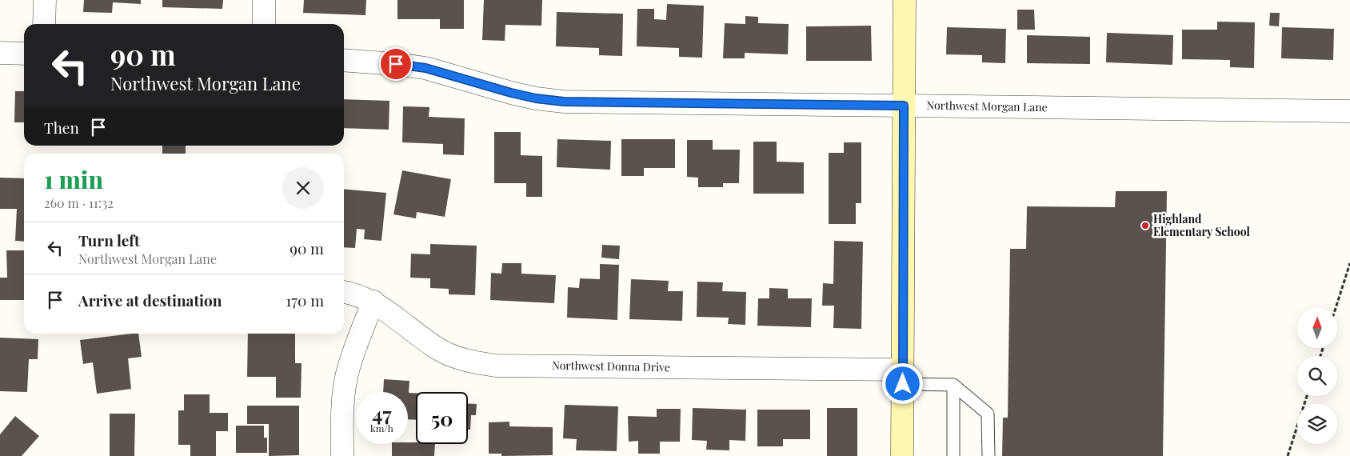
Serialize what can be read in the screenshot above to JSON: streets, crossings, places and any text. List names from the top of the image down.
{
  "streets": {
    "street": ["Northwest Morgan Lane", "Northwest Donna Drive"]
  },
  "places": ["Highland Elementary School"],
  "north": "top",
  "page": {
    "turn": ["90 m", "Northwest Morgan Lane"],
    "then": "Then",
    "heading": ["1 min", "260 m · 11:32"],
    "list": [
      {
        "name": "Turn left",
        "note": "Northwest Morgan Lane",
        "value": "90 m"
      },
      {
        "name": "Arrive at destination",
        "value": "170 m"
      }
    ],
    "speed": "47 km/h",
    "limit": "50"
  }
}
